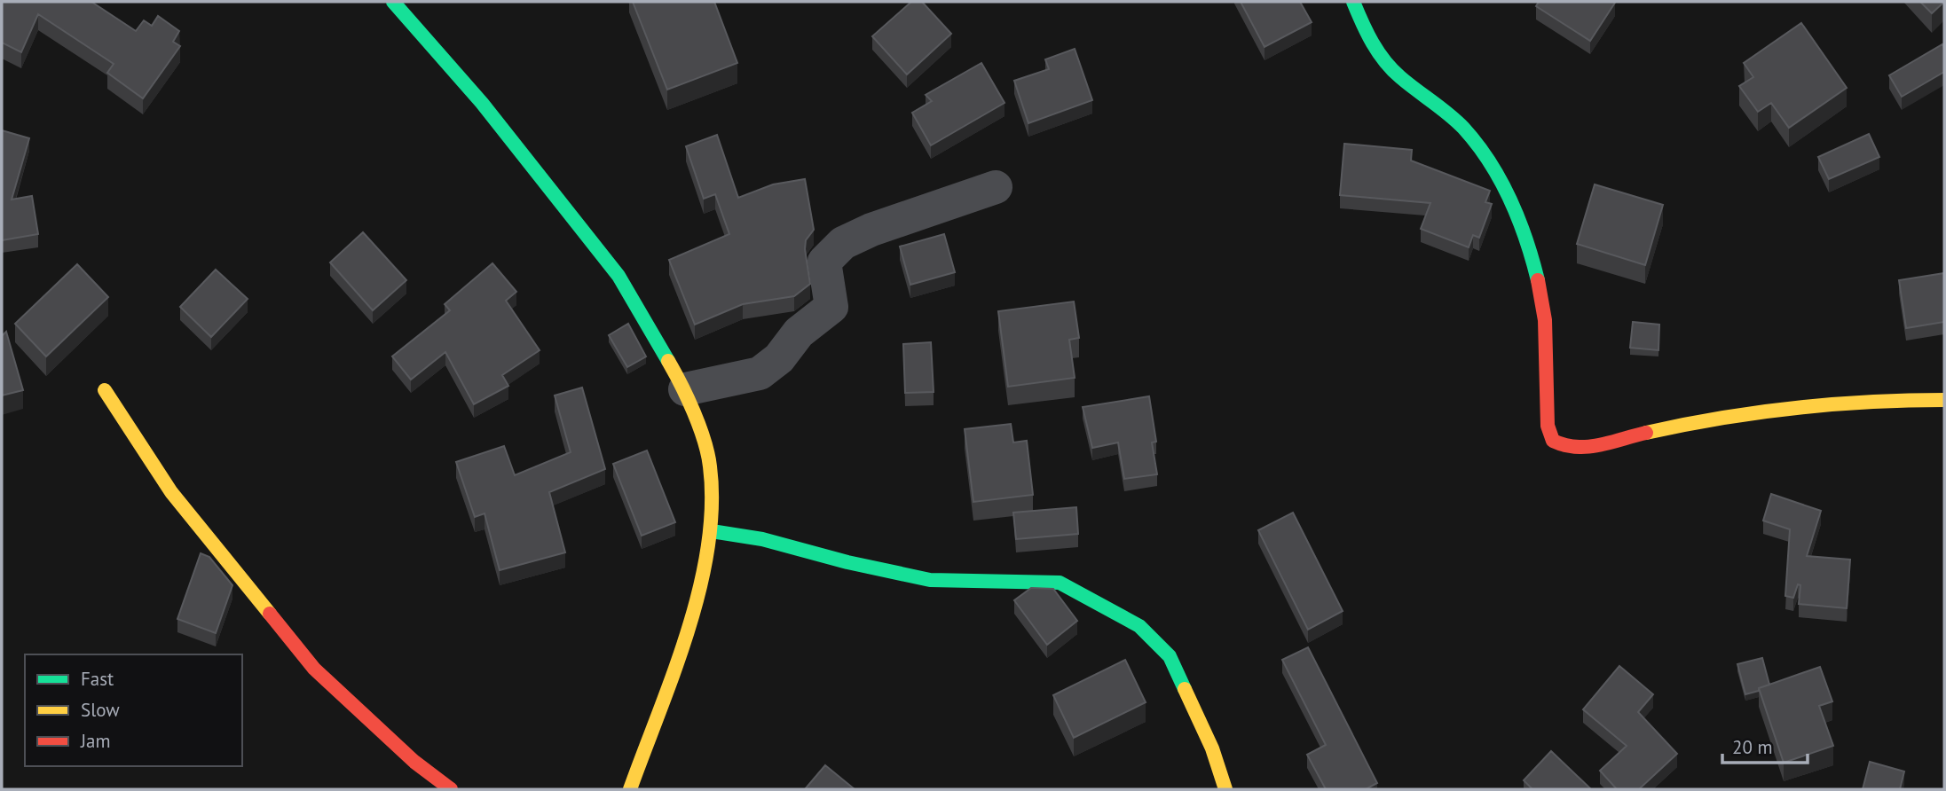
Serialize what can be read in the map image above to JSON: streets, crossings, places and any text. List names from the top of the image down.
{
  "legend": ["Fast", "Slow", "Jam"],
  "scale_bar": "20 m"
}
